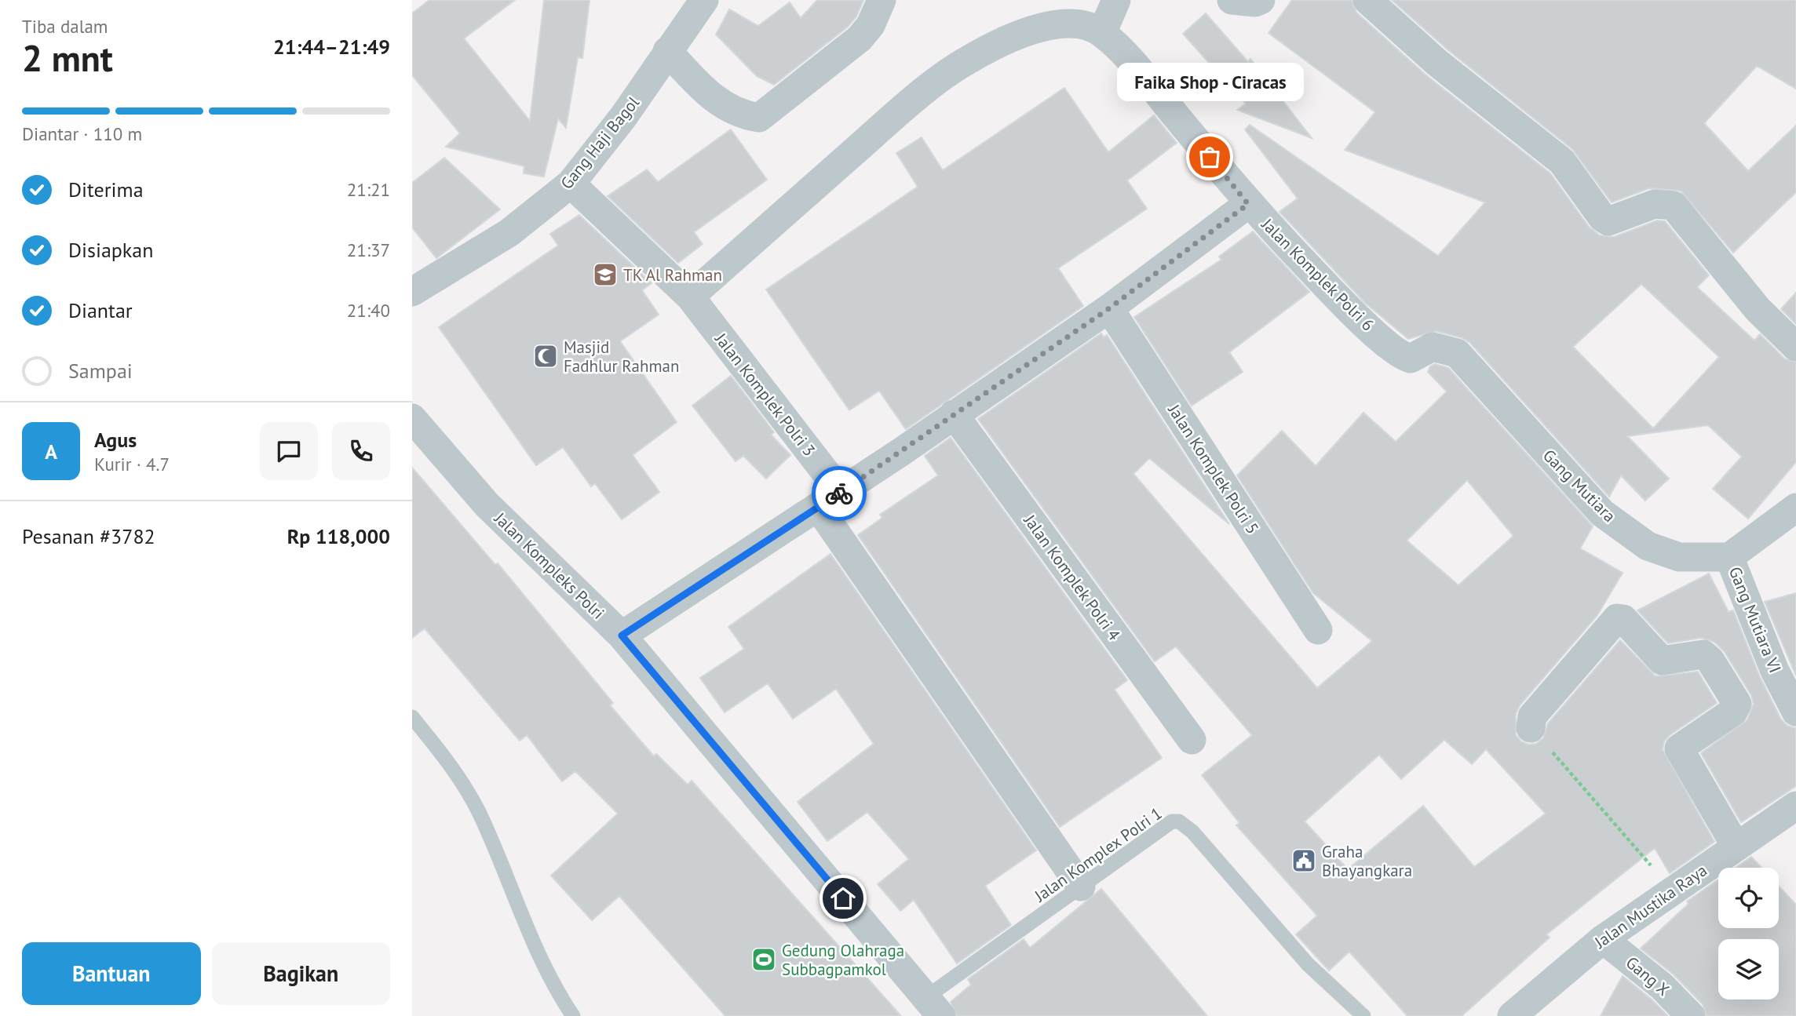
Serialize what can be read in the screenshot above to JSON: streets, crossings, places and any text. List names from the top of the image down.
{
  "streets": {
    "street": [
      "Gang Haji Bagol",
      "Jalan Komplek Polri 6",
      "Jalan Komplek Polri 3",
      "Jalan Komplek Polri 5",
      "Gang Mutiara",
      "Jalan Kompleks Polri",
      "Jalan Komplek Polri 4",
      "Gang Mutiara VI",
      "Jalan Mustika Raya",
      "Gang X"
    ],
    "lane": ["Jalan Komplex Polri 1"]
  },
  "crossings": [
    ["Gang Haji Bagol", "Jalan Komplek Polri 3"],
    ["Jalan Komplek Polri 6", "Gang Mutiara"],
    ["Jalan Komplek Polri 3", "Jalan Komplex Polri 1"],
    ["Gang Mutiara", "Gang Mutiara VI"],
    ["Jalan Kompleks Polri", "Jalan Komplex Polri 1"],
    ["Jalan Mustika Raya", "Gang X"]
  ],
  "places": {
    "other": ["Faika Shop - Ciracas"],
    "school or university": ["TK Al Rahman"],
    "mosque": ["Masjid Fadhlur Rahman"],
    "public building": ["Graha Bhayangkara"],
    "sports": ["Gedung Olahraga Subbagpamkol"]
  },
  "page": {
    "heading": ["2 mnt", "Tiba dalam", "21:44–21:49"],
    "panel": [
      "Agus",
      "Kurir · 4.7",
      "Pesanan #3782",
      "Rp 118,000"
    ],
    "bubble": "Faika Shop - Ciracas",
    "bar": "Diantar · 110 m",
    "list": [
      ["Diterima", "21:21"],
      ["Disiapkan", "21:37"],
      ["Diantar", "21:40"],
      "Sampai"
    ],
    "round": "A",
    "buttons": ["Bantuan", "Bagikan"]
  }
}
